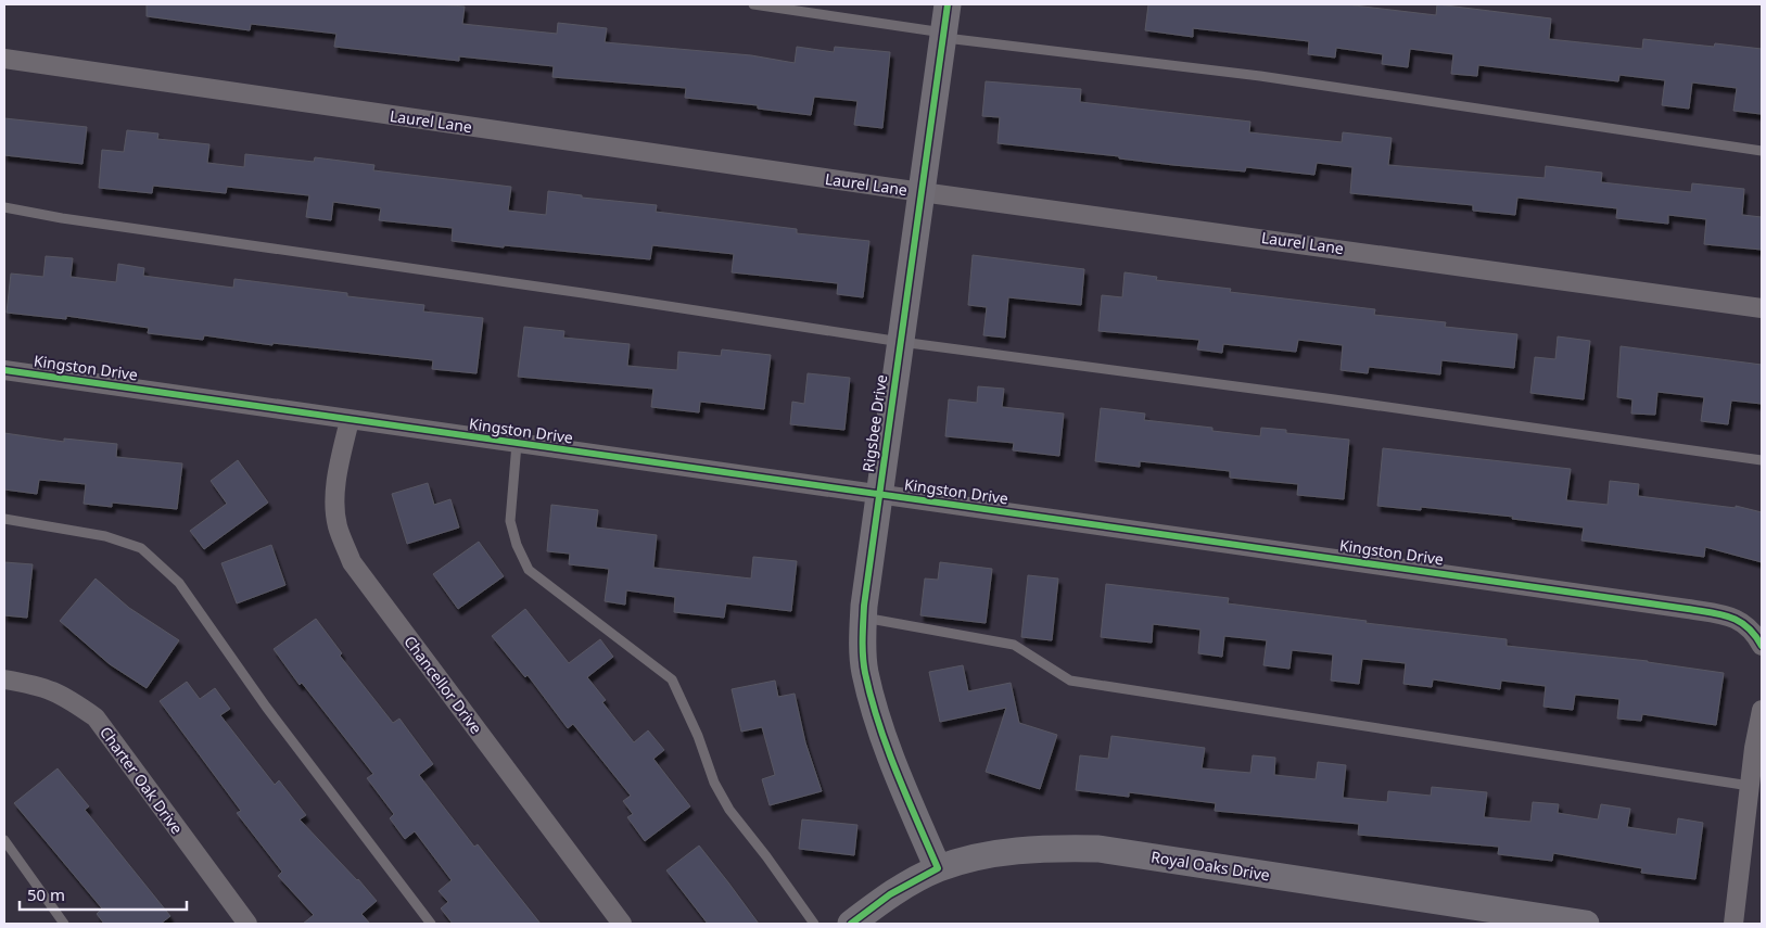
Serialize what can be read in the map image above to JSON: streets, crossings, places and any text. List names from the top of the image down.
{
  "streets": {
    "street": [
      "Laurel Lane",
      "Kingston Drive",
      "Rigsbee Drive",
      "Chancellor Drive",
      "Charter Oak Drive",
      "Royal Oaks Drive"
    ]
  },
  "crossings": [
    ["Laurel Lane", "Rigsbee Drive"],
    ["Kingston Drive", "Rigsbee Drive"],
    ["Kingston Drive", "Chancellor Drive"],
    ["Rigsbee Drive", "Royal Oaks Drive"]
  ],
  "scale_bar": "50 m"
}
